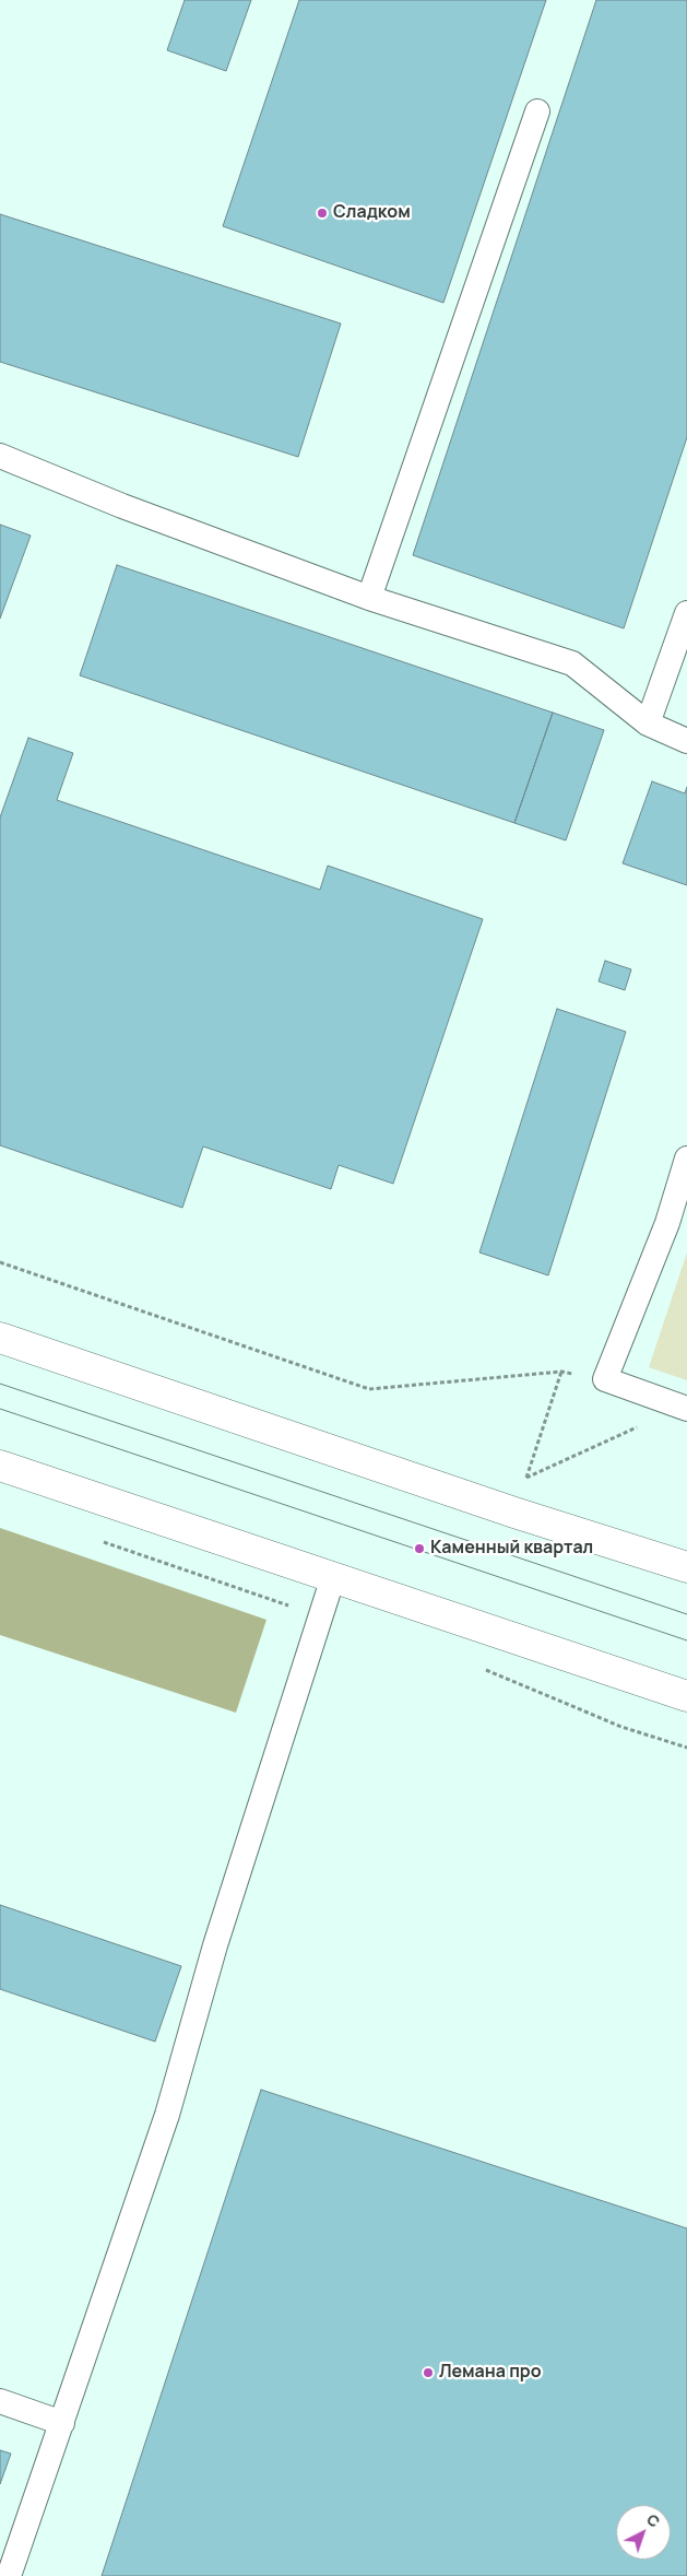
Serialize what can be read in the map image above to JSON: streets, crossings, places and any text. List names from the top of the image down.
{
  "places": ["Сладком", "Каменный квартал", "Лемана про"],
  "north": "top right"
}
